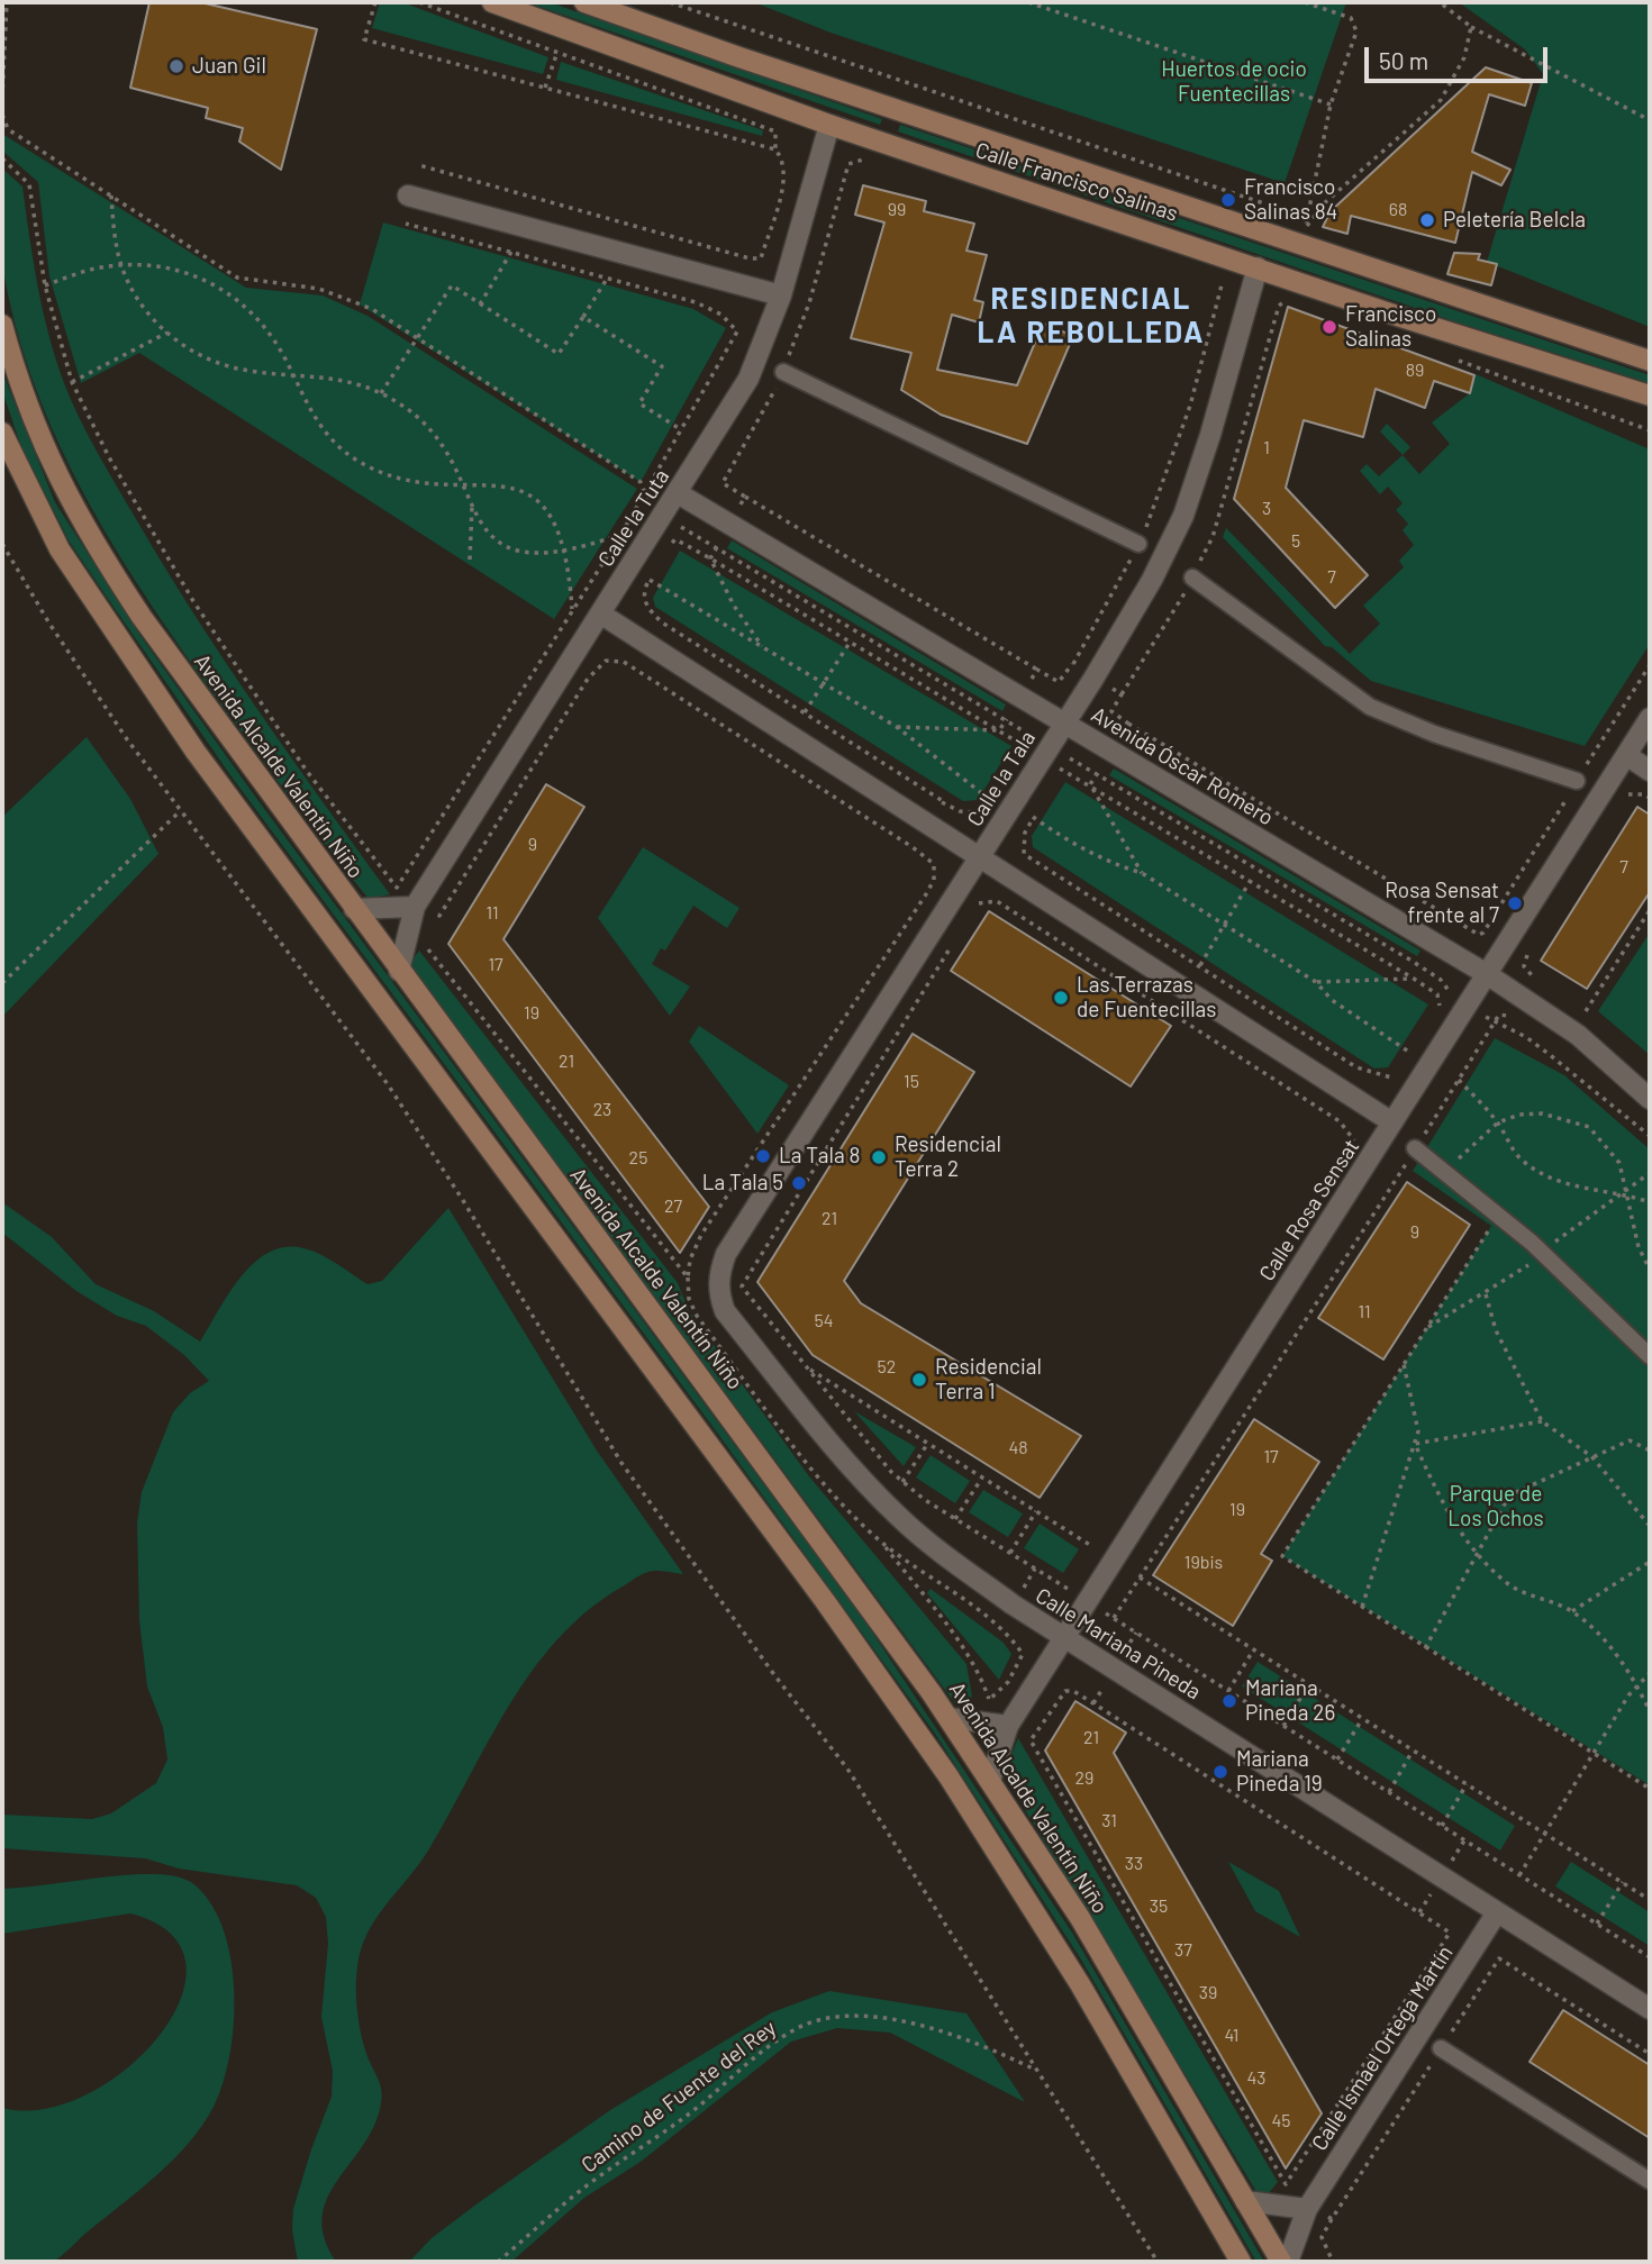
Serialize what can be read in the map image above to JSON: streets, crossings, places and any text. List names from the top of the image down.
{
  "streets": {
    "main road": ["Calle Francisco Salinas", "Avenida Alcalde Valentín Niño"],
    "street": [
      "Calle la Tuta",
      "Avenida Óscar Romero",
      "Calle la Tala",
      "Calle Rosa Sensat",
      "Calle Mariana Pineda",
      "Calle Ismael Ortega Martín"
    ],
    "path": ["Camino de Fuente del Rey"]
  },
  "crossings": [
    ["Calle Francisco Salinas", "Calle la Tuta"],
    ["Calle Francisco Salinas", "Calle la Tala"],
    ["Calle la Tuta", "Avenida Alcalde Valentín Niño"],
    ["Calle la Tuta", "Avenida Óscar Romero"],
    ["Avenida Alcalde Valentín Niño", "Calle Rosa Sensat"],
    ["Avenida Óscar Romero", "Calle la Tala"],
    ["Avenida Óscar Romero", "Calle Rosa Sensat"],
    ["Calle la Tala", "Calle Mariana Pineda"],
    ["Calle Rosa Sensat", "Calle Mariana Pineda"],
    ["Calle Mariana Pineda", "Calle Ismael Ortega Martín"]
  ],
  "districts": ["RESIDENCIAL LA REBOLLEDA"],
  "parks": ["Huertos de ocio Fuentecillas", "Parque de Los Ochos"],
  "places": [
    "Juan Gil",
    "Francisco Salinas 84",
    "Peletería Belcla",
    "Francisco Salinas",
    "Rosa Sensat frente al 7",
    "Las Terrazas de Fuentecillas",
    "La Tala 8",
    "Residencial Terra 2",
    "La Tala 5",
    "Residencial Terra 1",
    "Mariana Pineda 26",
    "Mariana Pineda 19"
  ],
  "house_numbers": [
    "99",
    "68",
    "89",
    "1",
    "3",
    "5",
    "7",
    "9",
    "7",
    "11",
    "17",
    "19",
    "21",
    "15",
    "23",
    "25",
    "27",
    "21",
    "9",
    "11",
    "54",
    "52",
    "48",
    "17",
    "19",
    "19bis",
    "21",
    "29",
    "31",
    "33",
    "35",
    "37",
    "39",
    "41",
    "43",
    "45"
  ],
  "scale_bar": "50 m"
}
